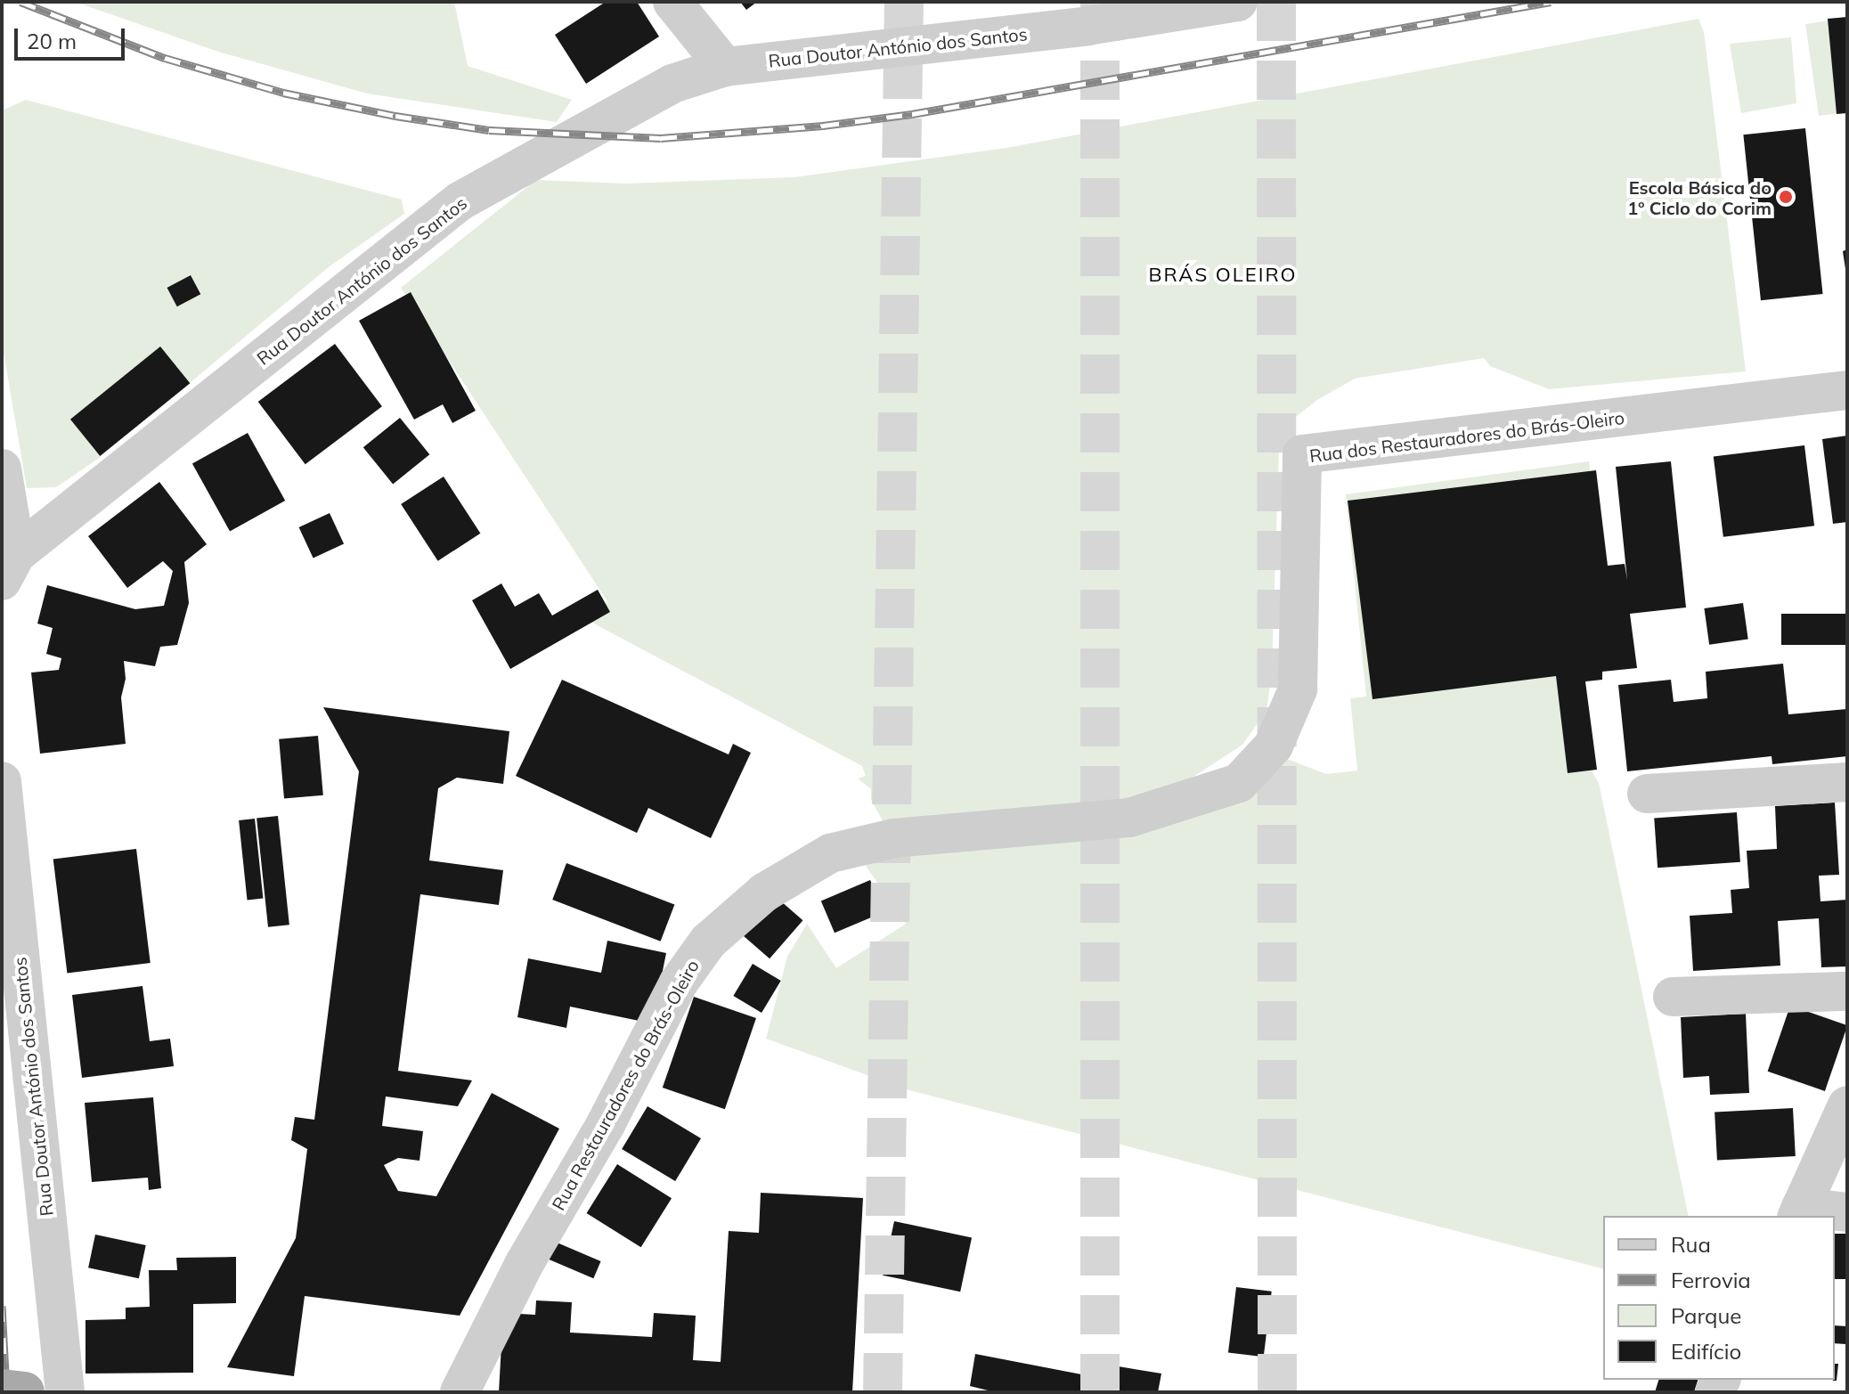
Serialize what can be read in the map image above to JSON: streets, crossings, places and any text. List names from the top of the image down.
{
  "streets": {
    "street": ["Rua Doutor António dos Santos", "Rua dos Restauradores do Brás-Oleiro", "Rua Restauradores do Brás-Oleiro"]
  },
  "crossings": [
    ["Rua dos Restauradores do Brás-Oleiro", "Rua Restauradores do Brás-Oleiro"]
  ],
  "districts": ["BRÁS OLEIRO"],
  "places": ["Escola Básica do 1º Ciclo do Corim"],
  "legend": [
    "Rua",
    "Ferrovia",
    "Parque",
    "Edifício"
  ],
  "scale_bar": "20 m"
}
